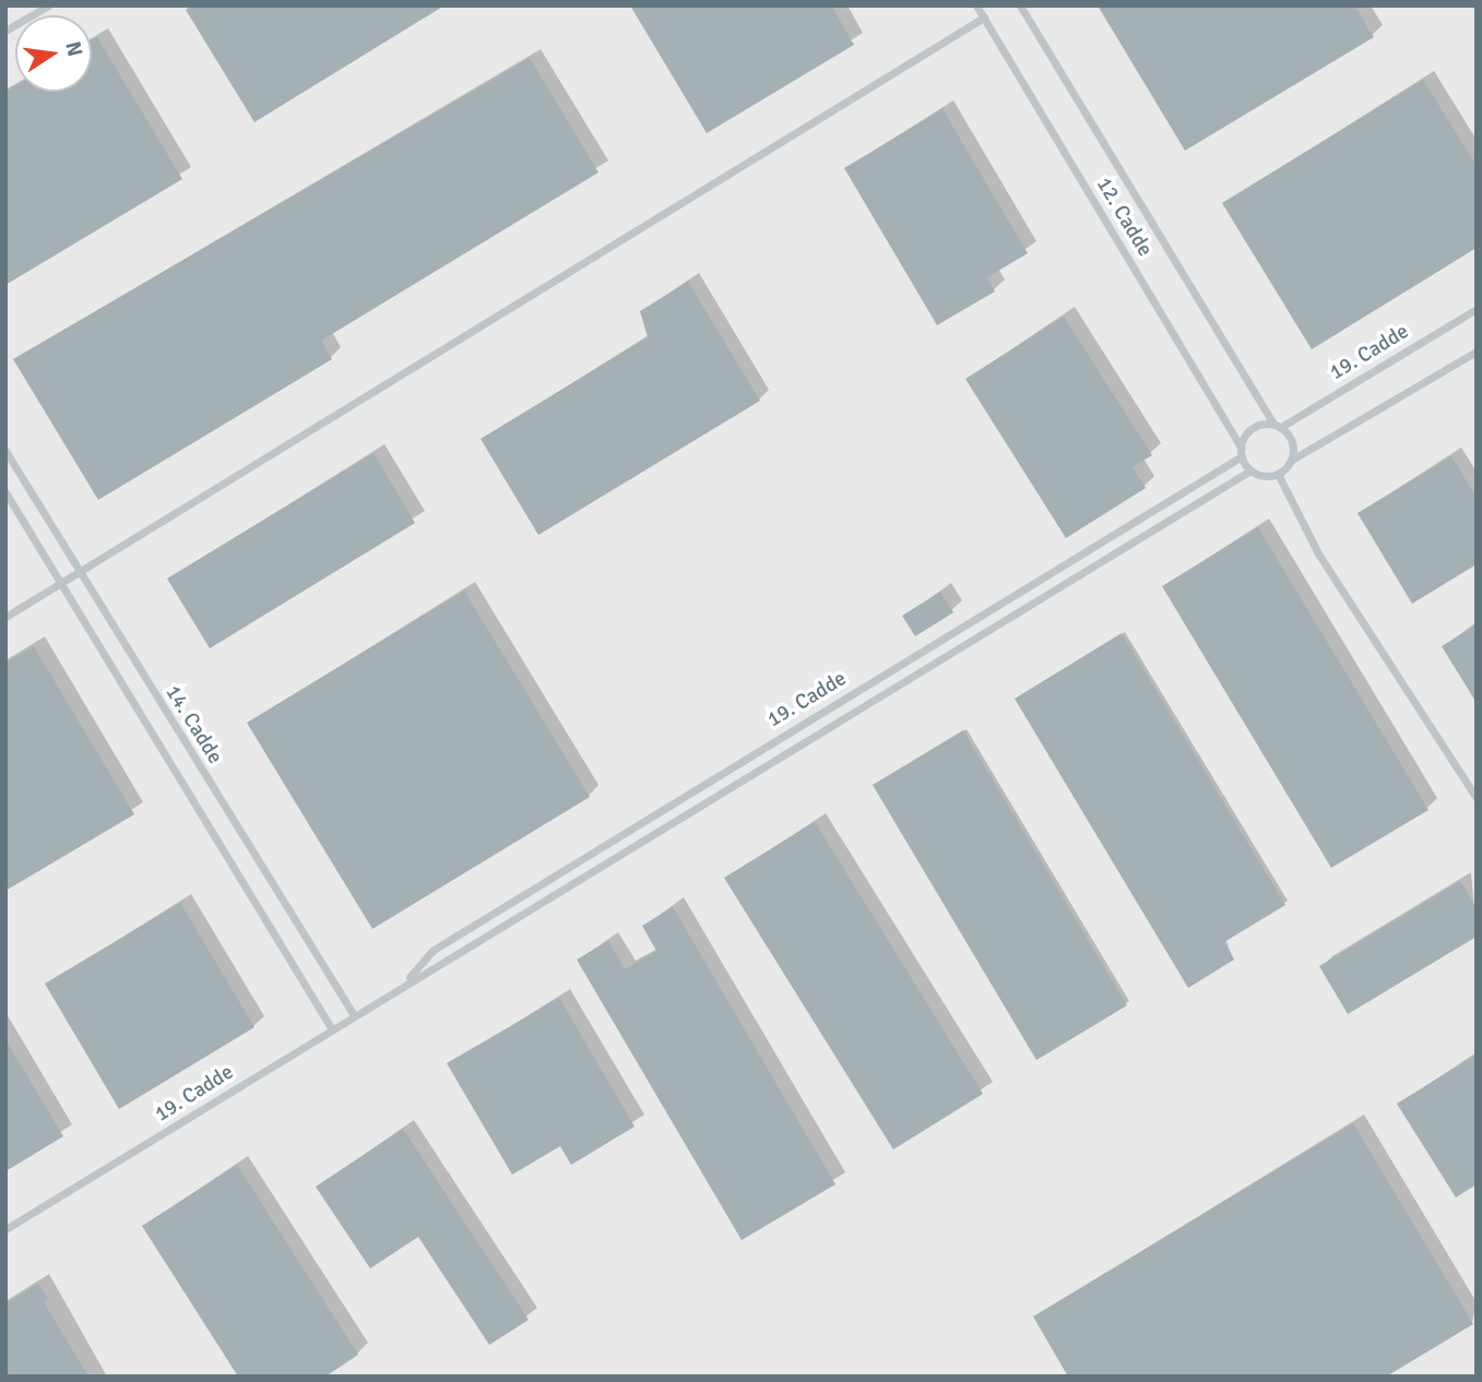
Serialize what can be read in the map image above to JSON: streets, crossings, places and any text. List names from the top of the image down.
{
  "streets": {
    "lane": ["12. Cadde", "19. Cadde", "14. Cadde"]
  },
  "crossings": [
    ["12. Cadde", "19. Cadde"],
    ["19. Cadde", "14. Cadde"]
  ],
  "north": "right"
}
